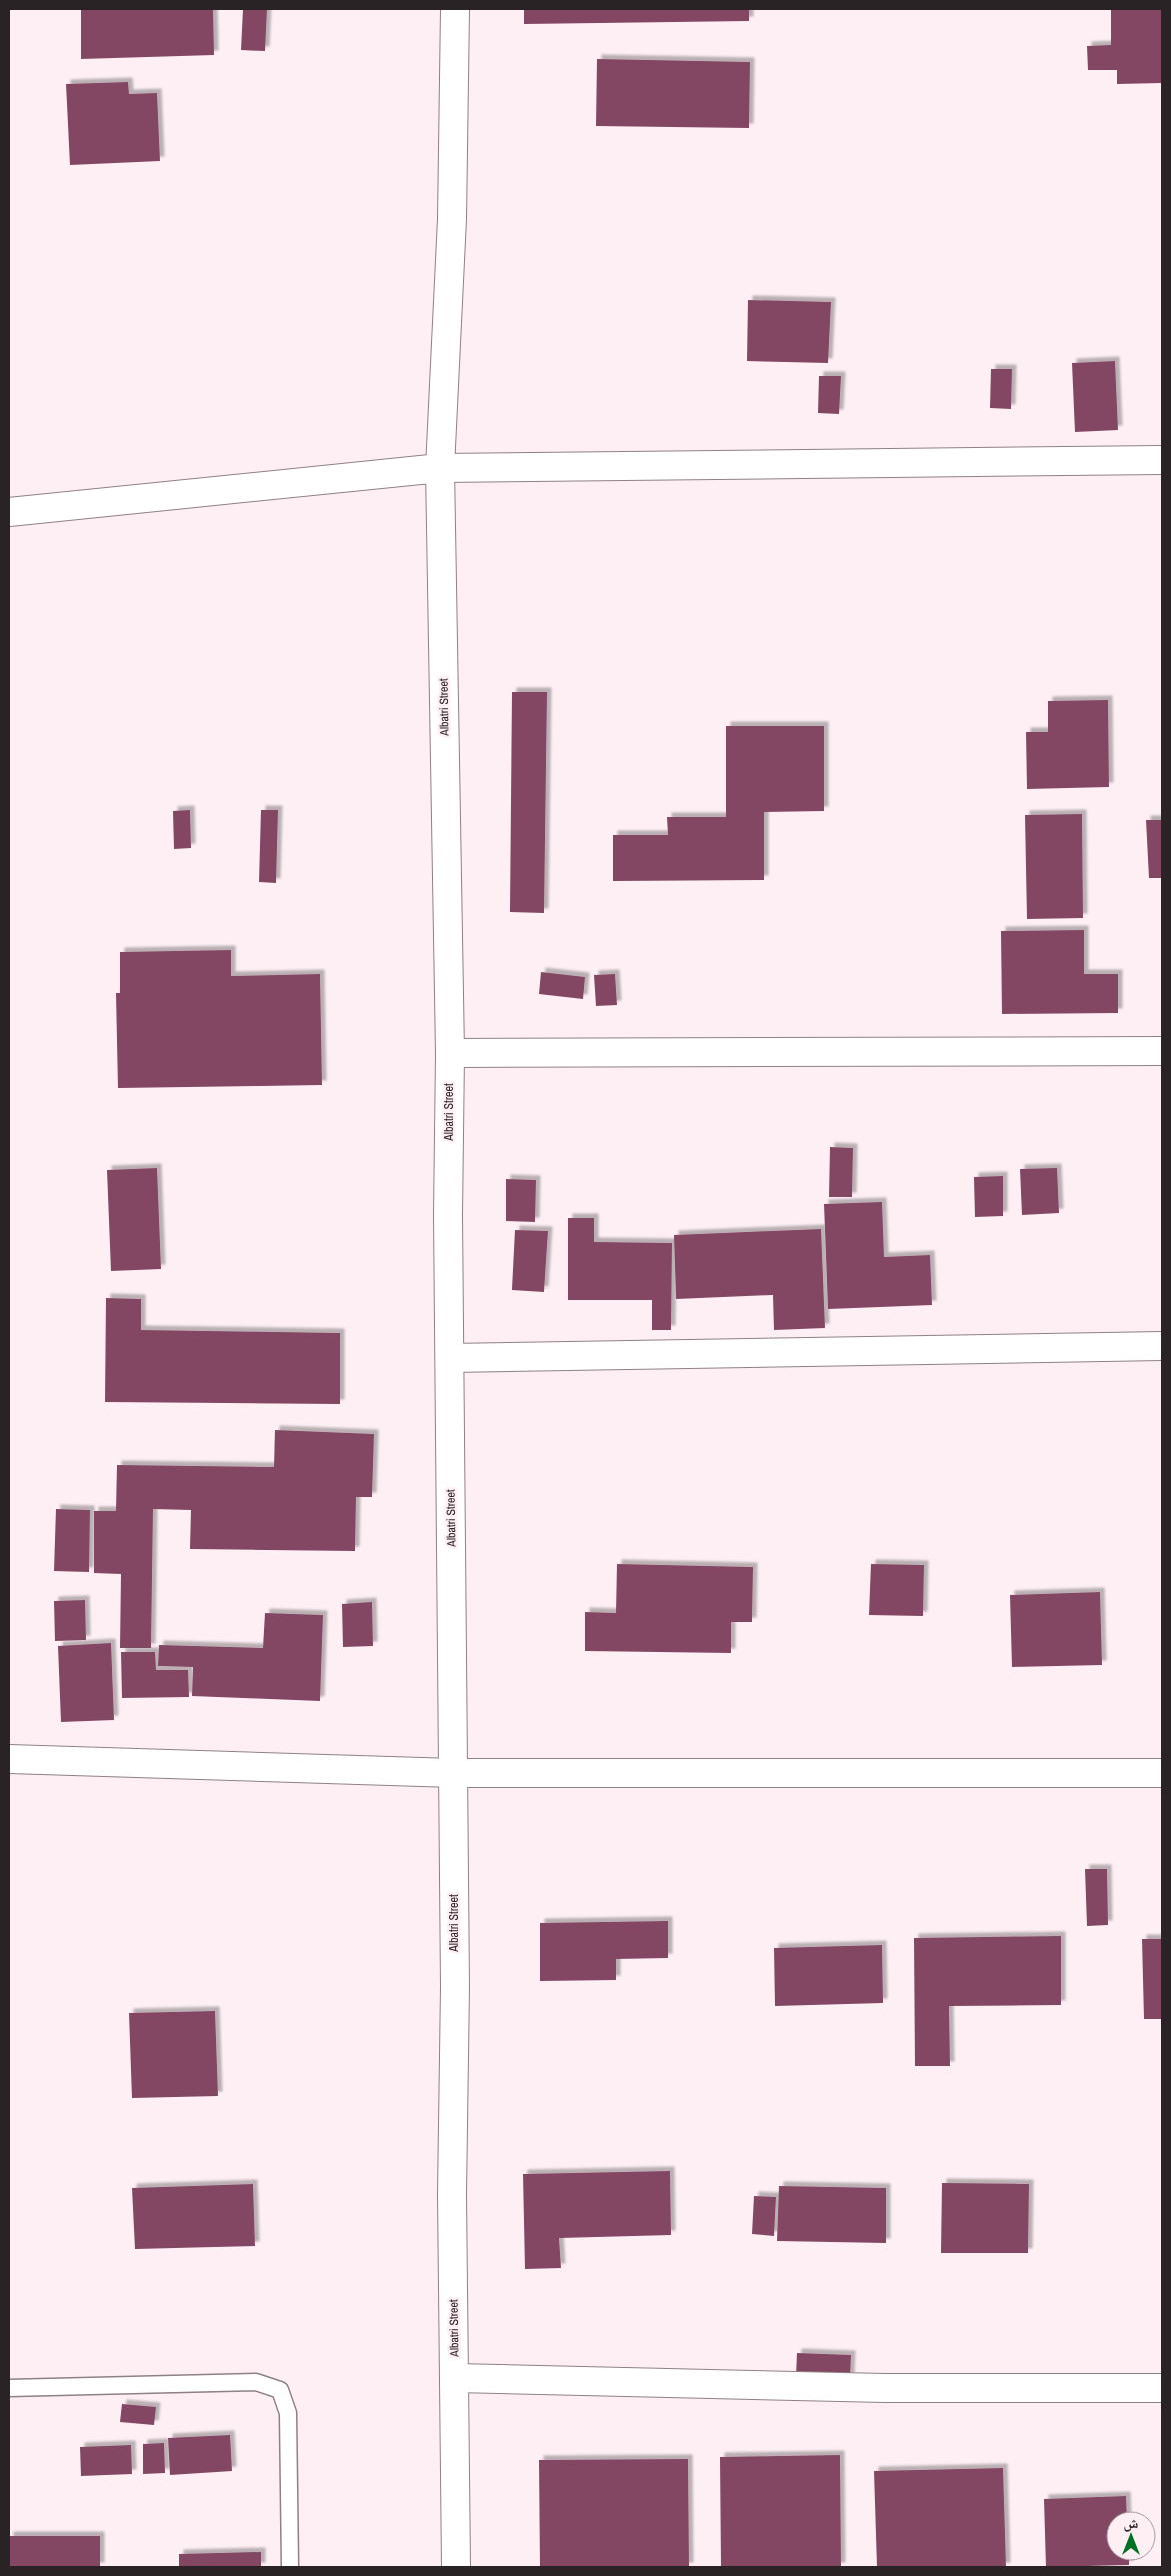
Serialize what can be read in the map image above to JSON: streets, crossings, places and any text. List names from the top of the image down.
{
  "streets": {
    "street": ["Albatri Street"]
  },
  "north": "top"
}
